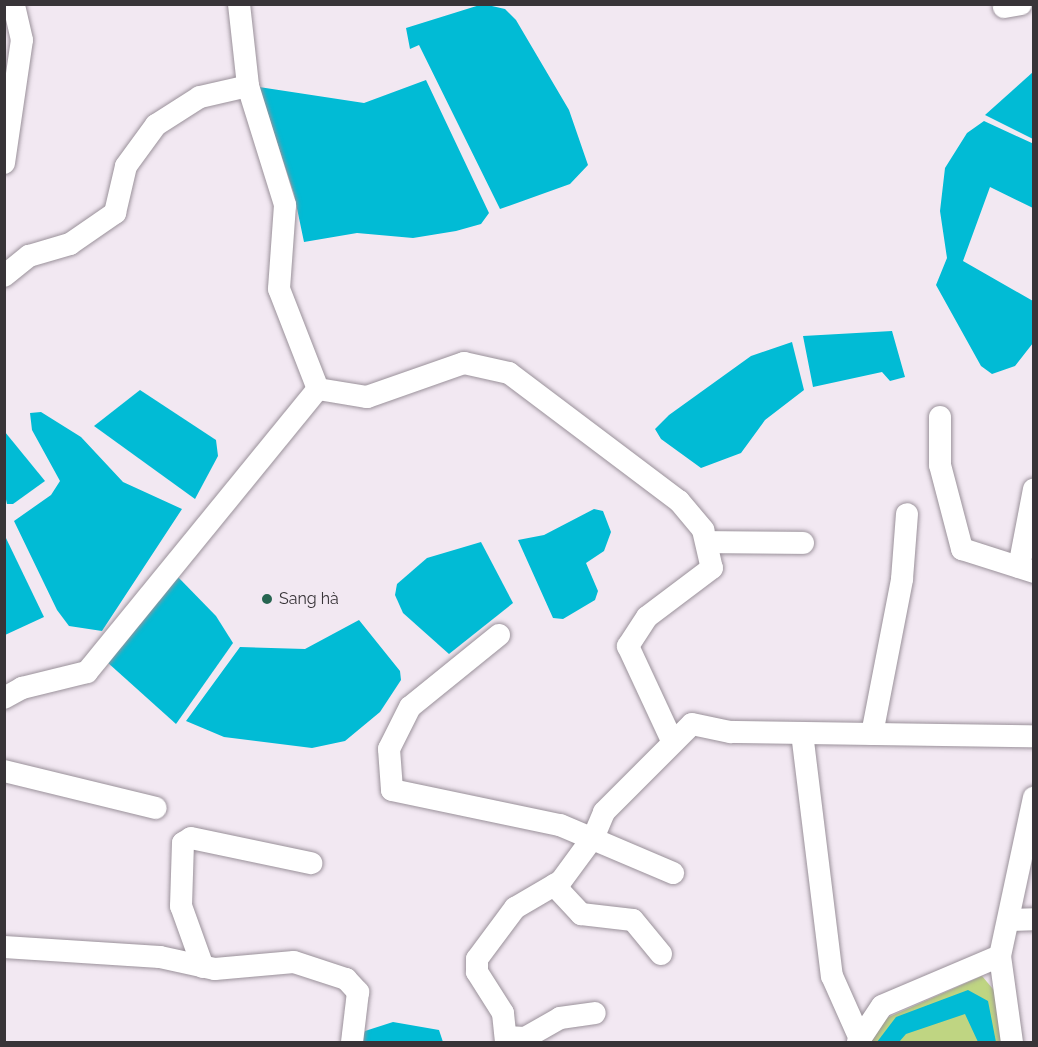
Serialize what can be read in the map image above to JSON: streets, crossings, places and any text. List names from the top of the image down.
{
  "places": ["Sang hà"]
}
